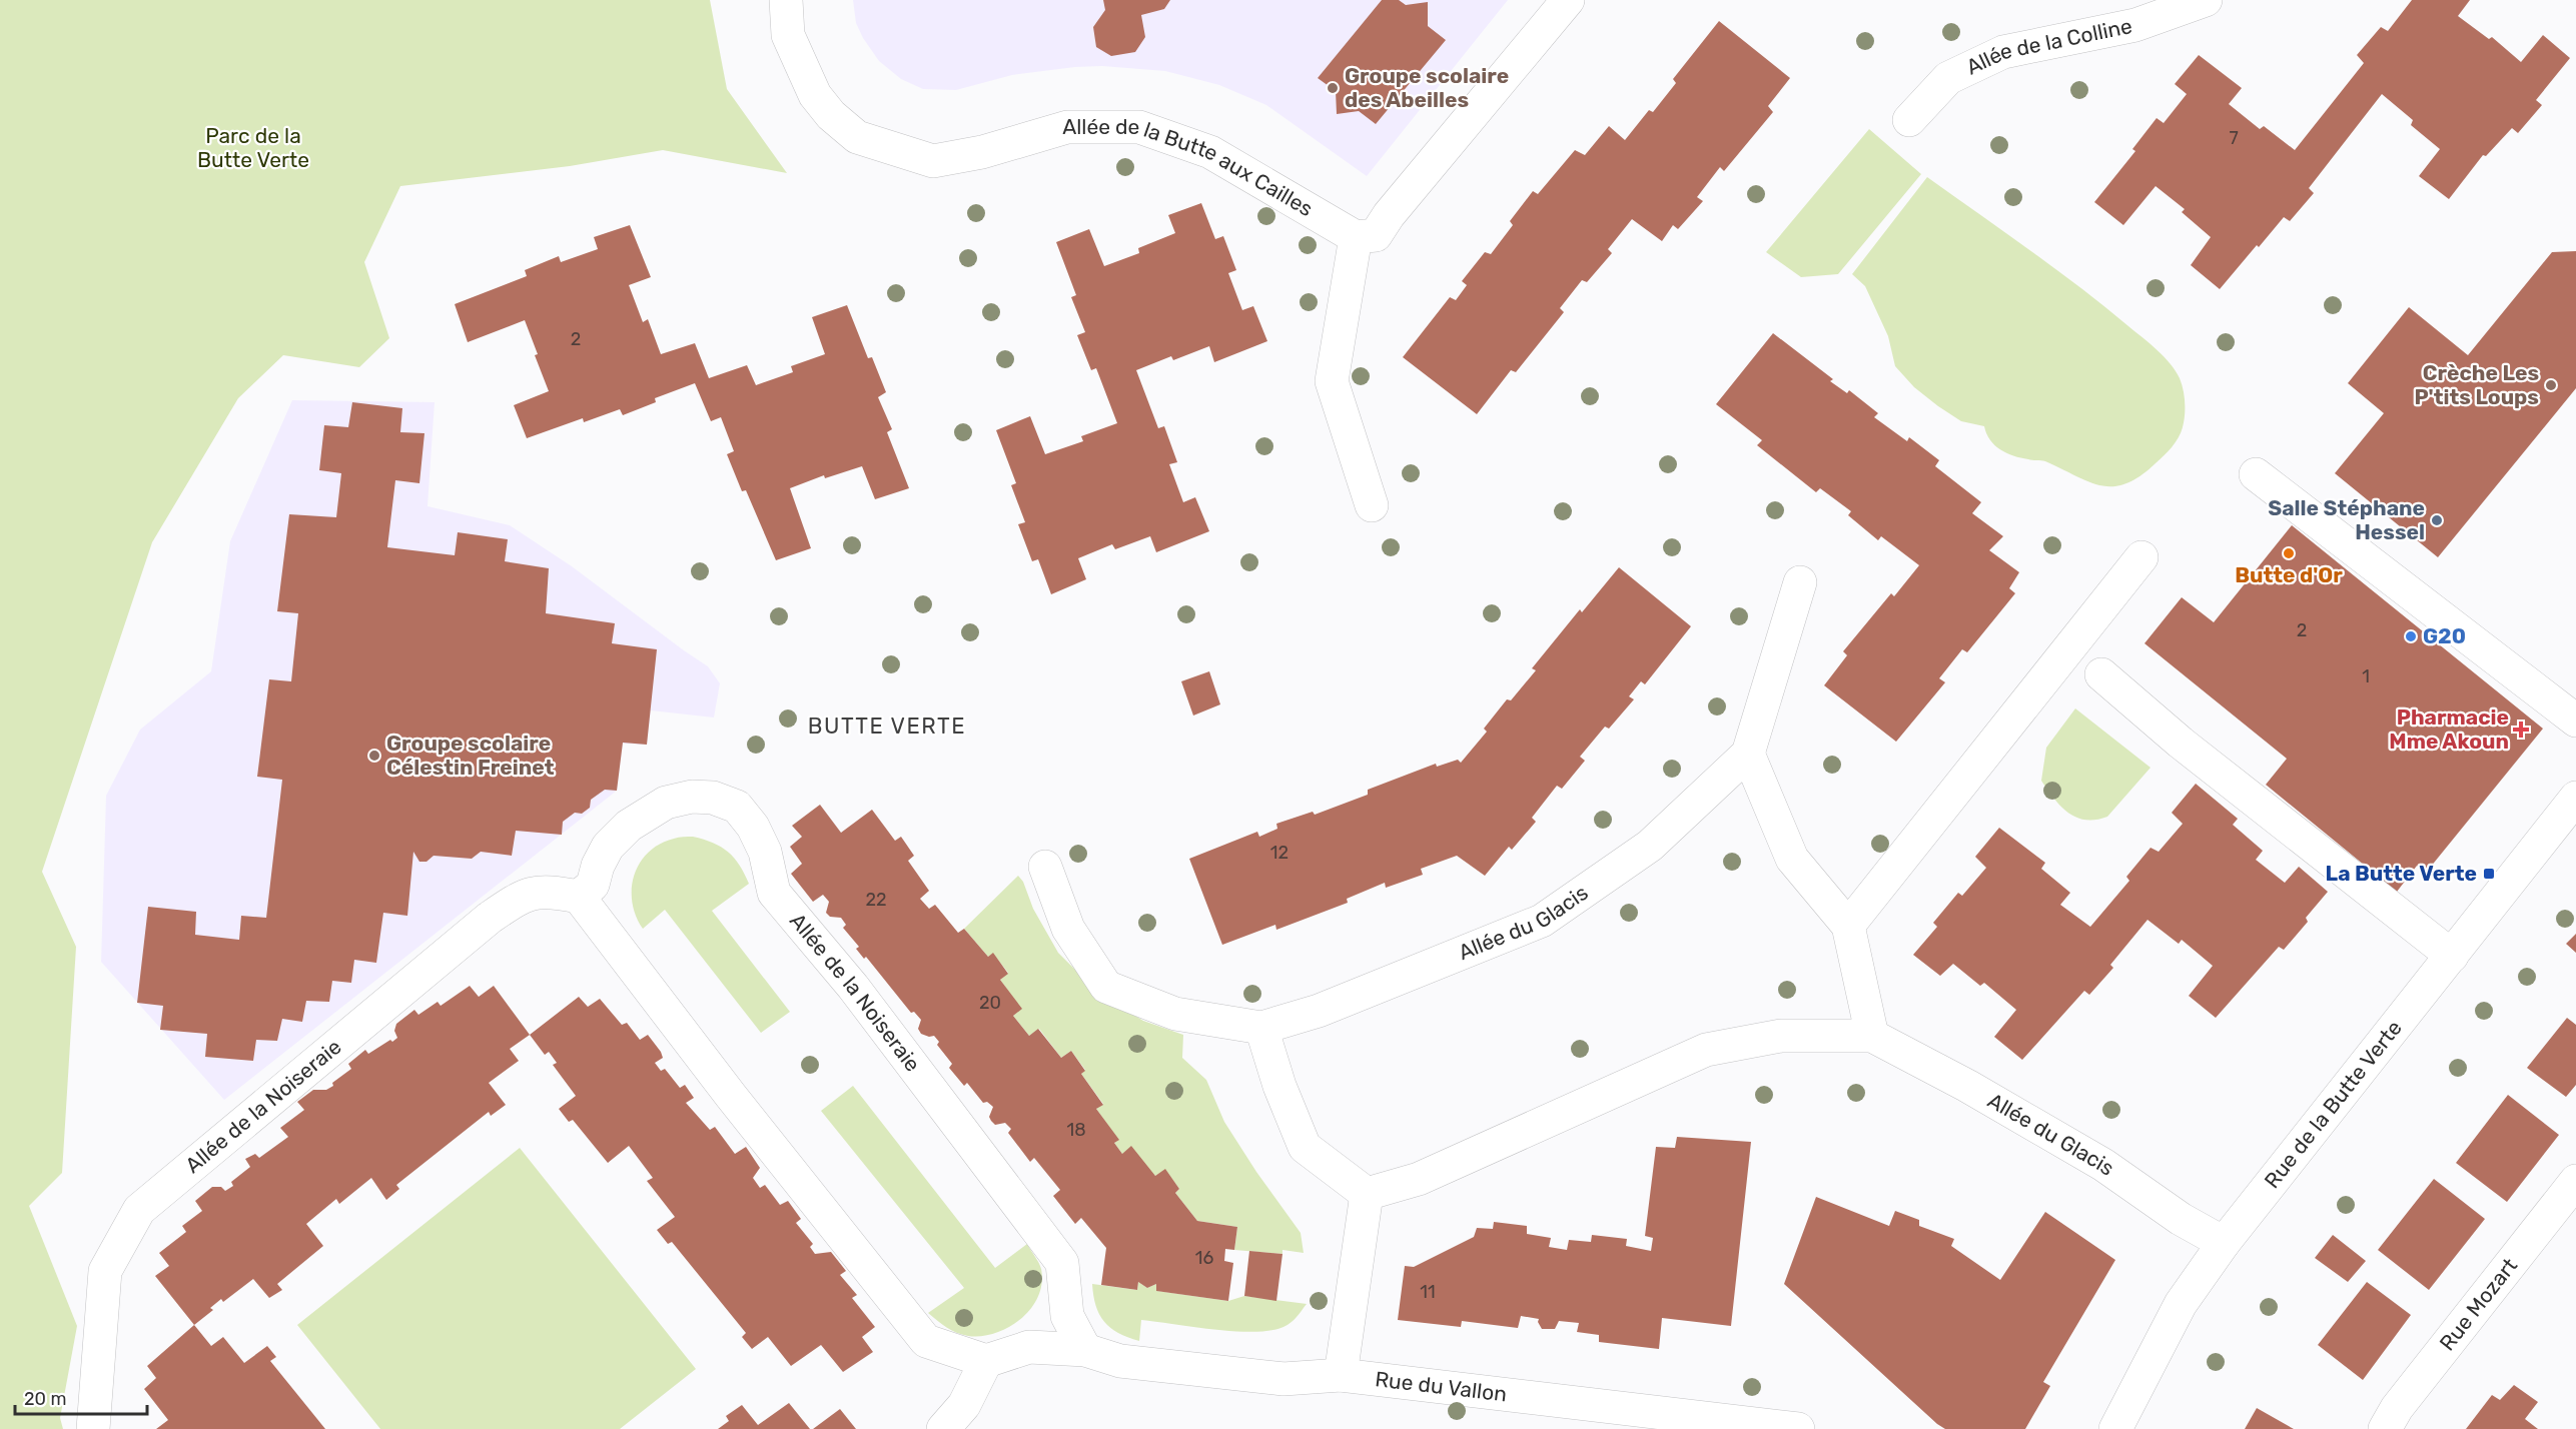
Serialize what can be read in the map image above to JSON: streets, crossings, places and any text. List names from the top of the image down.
{
  "streets": {
    "street": [
      "Allée de la Colline",
      "Allée de la Butte aux Cailles",
      "Allée du Glacis",
      "Allée de la Noiseraie",
      "Rue de la Butte Verte",
      "Rue Mozart",
      "Rue du Vallon"
    ]
  },
  "crossings": [
    ["Allée du Glacis", "Rue de la Butte Verte"],
    ["Allée de la Noiseraie", "Rue du Vallon"]
  ],
  "districts": ["BUTTE VERTE"],
  "parks": ["Parc de la Butte Verte"],
  "places": {
    "other": [
      "Groupe scolaire des Abeilles",
      "Crèche Les P'tits Loups",
      "Salle Stéphane Hessel",
      "Butte d'Or",
      "G20",
      "Groupe scolaire Célestin Freinet"
    ],
    "health": ["Pharmacie Mme Akoun"],
    "transit": ["La Butte Verte"]
  },
  "house_numbers": [
    "7",
    "2",
    "2",
    "1",
    "12",
    "22",
    "20",
    "18",
    "16",
    "11"
  ],
  "scale_bar": "20 m"
}
